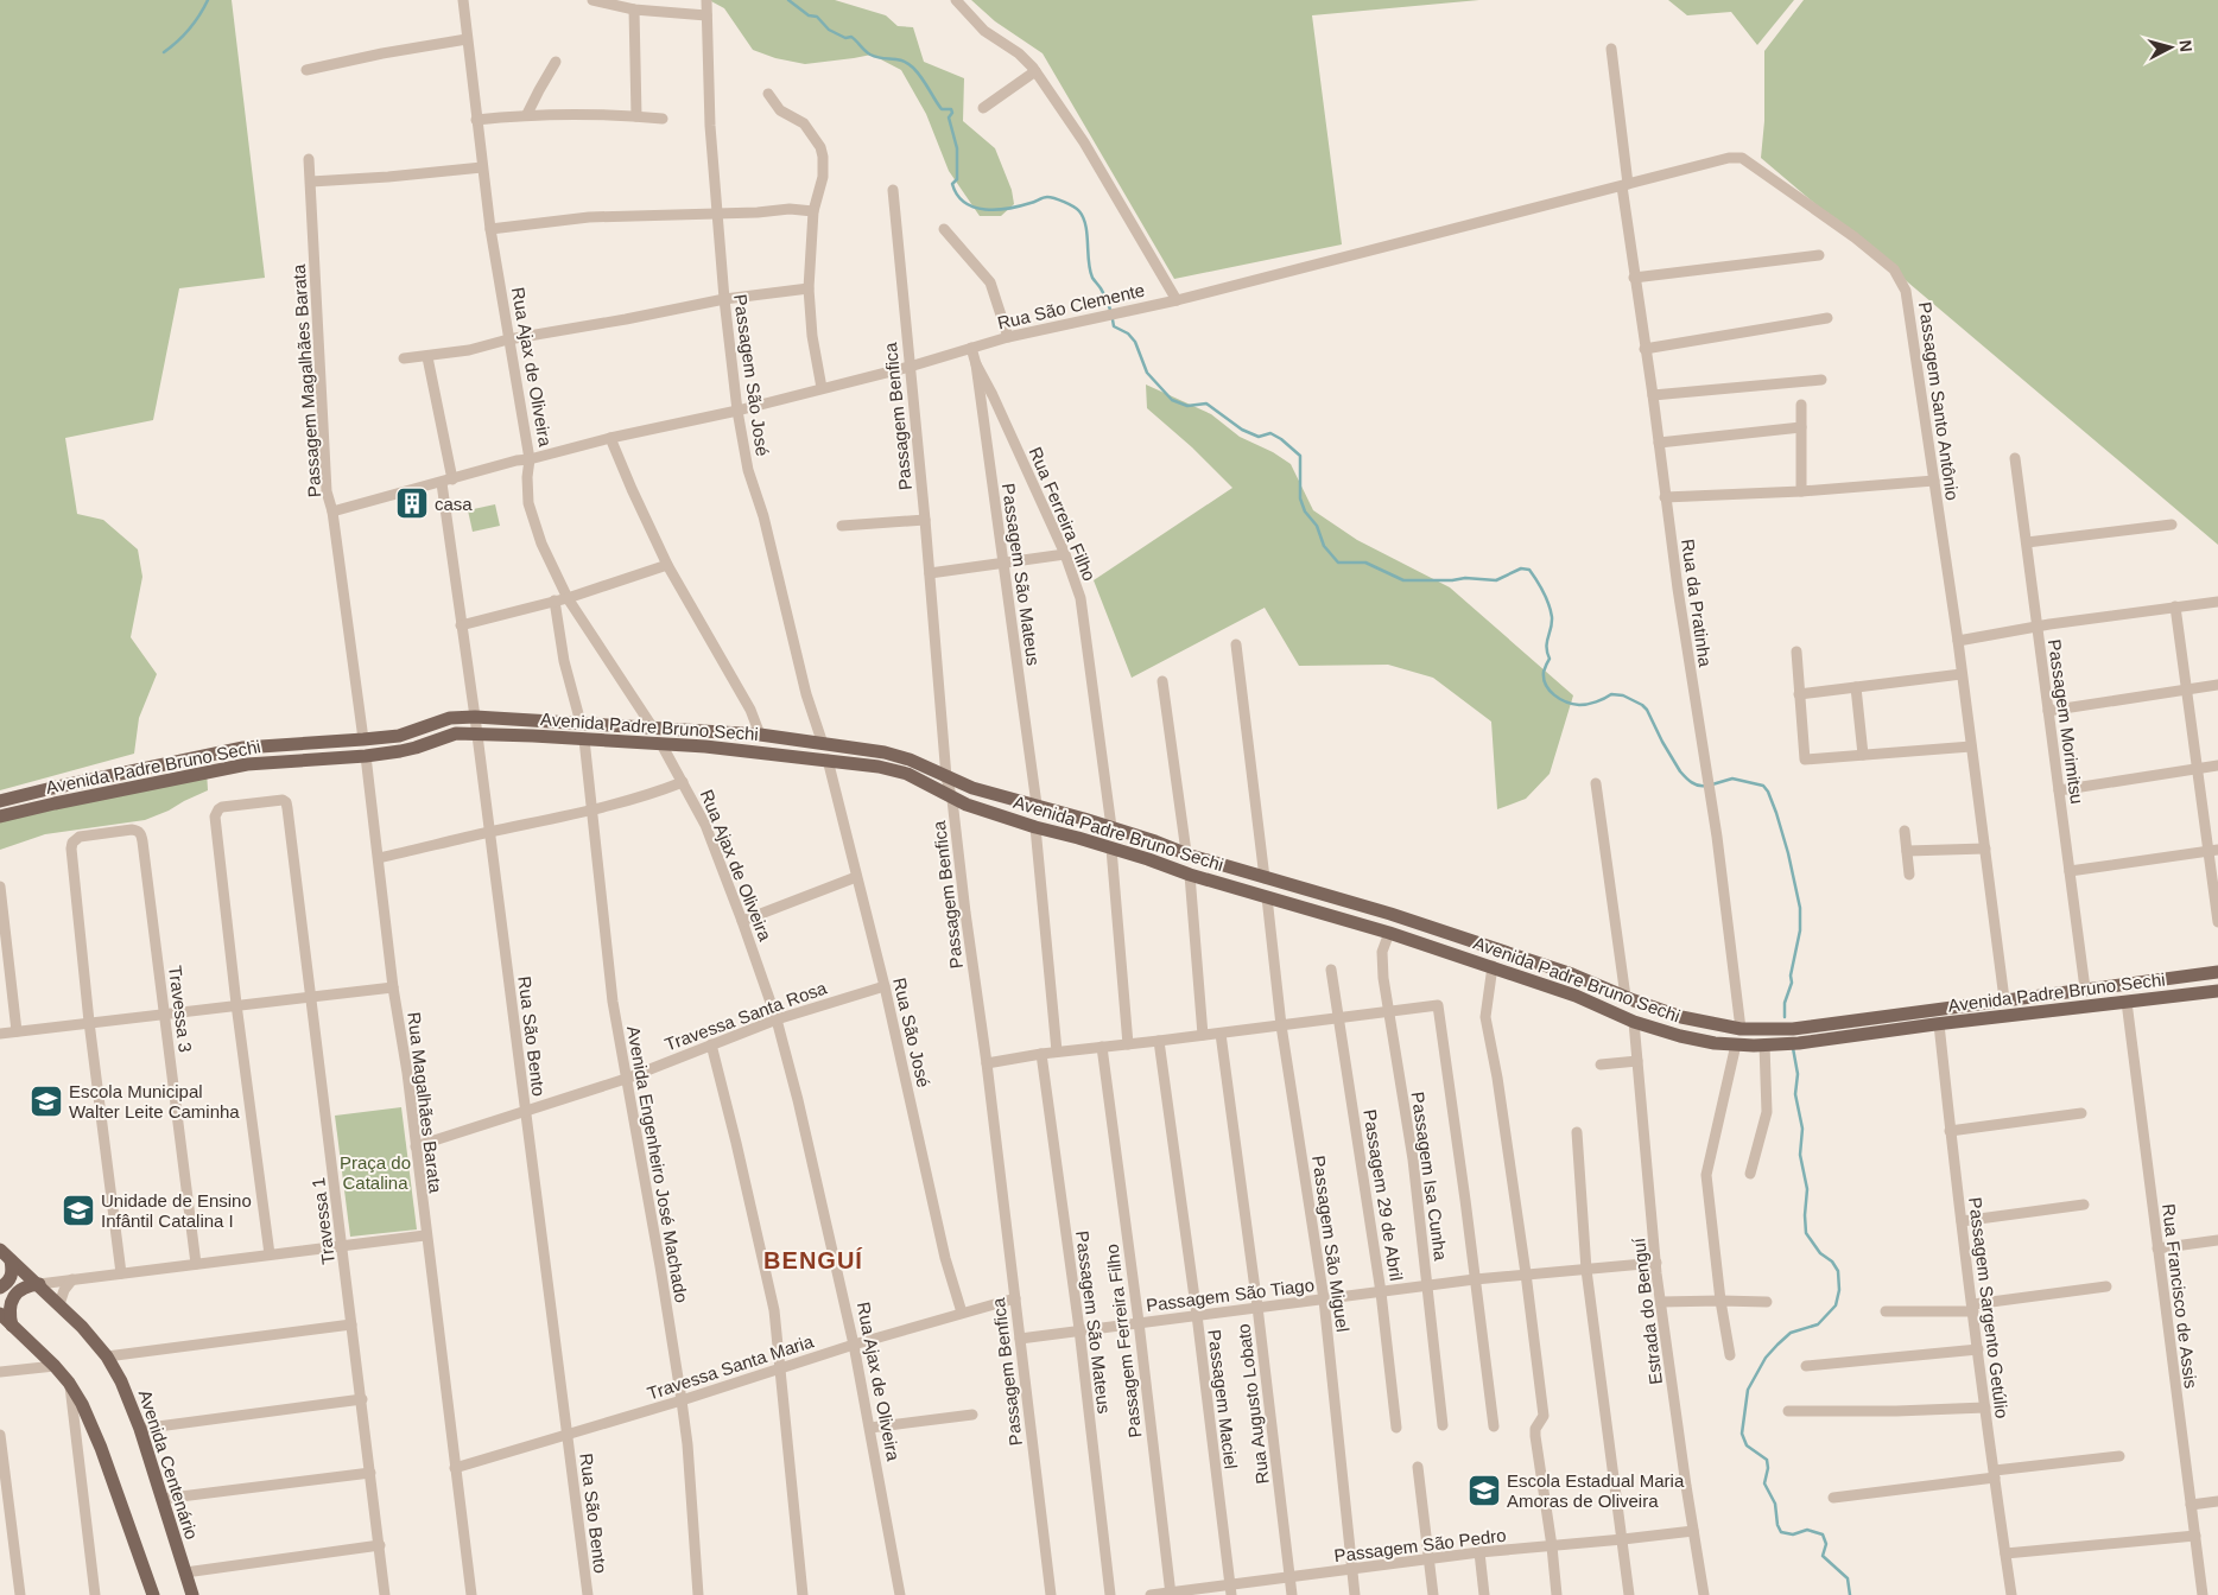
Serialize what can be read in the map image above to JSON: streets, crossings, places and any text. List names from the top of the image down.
{
  "streets": {
    "main road": ["Rua Ajax de Oliveira", "Avenida Padre Bruno Sechi", "Avenida Centenário"],
    "street": [
      "Rua São Clemente",
      "Passagem São José",
      "Passagem Magalhães Barata",
      "Passagem Santo Antônio",
      "Passagem Benfica",
      "Rua Ferreira Filho",
      "Passagem São Mateus",
      "Rua da Pratinha",
      "Passagem Morimitsu",
      "Travessa 3",
      "Travessa Santa Rosa",
      "Rua São José",
      "Rua São Bento",
      "Rua Magalhães Barata",
      "Avenida Engenheiro José Machado",
      "Passagem Isa Cunha",
      "Passagem 29 de Abril",
      "Travessa 1",
      "Passagem São Miguel",
      "Passagem São Tiago",
      "Rua Francisco de Assis",
      "Passagem Sargento Getúlio",
      "Estrada do Benguí",
      "Passagem Ferreira Filho",
      "Travessa Santa Maria",
      "Passagem Maciel",
      "Rua Augusto Lobato",
      "Passagem São Pedro"
    ]
  },
  "crossings": [
    ["Rua São Clemente", "Rua Ajax de Oliveira"],
    ["Rua São Clemente", "Passagem São José"],
    ["Rua São Clemente", "Passagem Magalhães Barata"],
    ["Rua São Clemente", "Passagem Santo Antônio"],
    ["Rua São Clemente", "Passagem Benfica"],
    ["Rua São Clemente", "Passagem São Mateus"],
    ["Rua São Clemente", "Rua da Pratinha"],
    ["Rua São Clemente", "Rua São Bento"],
    ["Rua Ajax de Oliveira", "Avenida Padre Bruno Sechi"],
    ["Rua Ajax de Oliveira", "Travessa Santa Rosa"],
    ["Rua Ajax de Oliveira", "Travessa Santa Maria"],
    ["Passagem São José", "Avenida Padre Bruno Sechi"],
    ["Passagem Magalhães Barata", "Avenida Padre Bruno Sechi"],
    ["Passagem Santo Antônio", "Rua da Pratinha"],
    ["Passagem Santo Antônio", "Avenida Padre Bruno Sechi"],
    ["Passagem Benfica", "Avenida Padre Bruno Sechi"],
    ["Passagem Benfica", "Passagem São Tiago"],
    ["Passagem Benfica", "Travessa Santa Maria"],
    ["Rua Ferreira Filho", "Passagem São Mateus"],
    ["Rua Ferreira Filho", "Avenida Padre Bruno Sechi"],
    ["Passagem São Mateus", "Avenida Padre Bruno Sechi"],
    ["Passagem São Mateus", "Passagem São Tiago"],
    ["Rua da Pratinha", "Avenida Padre Bruno Sechi"],
    ["Passagem Morimitsu", "Avenida Padre Bruno Sechi"],
    ["Avenida Padre Bruno Sechi", "Rua São José"],
    ["Avenida Padre Bruno Sechi", "Rua São Bento"],
    ["Avenida Padre Bruno Sechi", "Rua Magalhães Barata"],
    ["Avenida Padre Bruno Sechi", "Avenida Engenheiro José Machado"],
    ["Avenida Padre Bruno Sechi", "Passagem Isa Cunha"],
    ["Avenida Padre Bruno Sechi", "Passagem São Miguel"],
    ["Avenida Padre Bruno Sechi", "Rua Francisco de Assis"],
    ["Avenida Padre Bruno Sechi", "Passagem Sargento Getúlio"],
    ["Avenida Padre Bruno Sechi", "Estrada do Benguí"],
    ["Travessa Santa Rosa", "Rua São José"],
    ["Travessa Santa Rosa", "Rua São Bento"],
    ["Travessa Santa Rosa", "Rua Magalhães Barata"],
    ["Travessa Santa Rosa", "Avenida Engenheiro José Machado"],
    ["Rua São José", "Travessa Santa Maria"],
    ["Rua São Bento", "Travessa Santa Maria"],
    ["Rua Magalhães Barata", "Travessa Santa Maria"],
    ["Avenida Engenheiro José Machado", "Travessa Santa Maria"],
    ["Passagem Isa Cunha", "Passagem São Tiago"],
    ["Passagem 29 de Abril", "Passagem São Tiago"],
    ["Passagem São Miguel", "Passagem São Tiago"],
    ["Passagem São Miguel", "Passagem São Pedro"],
    ["Passagem São Tiago", "Estrada do Benguí"],
    ["Passagem São Tiago", "Passagem Ferreira Filho"],
    ["Passagem São Tiago", "Passagem Maciel"],
    ["Passagem São Tiago", "Rua Augusto Lobato"],
    ["Estrada do Benguí", "Passagem São Pedro"],
    ["Passagem Ferreira Filho", "Passagem São Pedro"],
    ["Passagem Maciel", "Passagem São Pedro"],
    ["Rua Augusto Lobato", "Passagem São Pedro"]
  ],
  "districts": ["BENGUÍ"],
  "parks": ["Praça do Catalina"],
  "places": {
    "building": ["casa"],
    "school or university": ["Escola Municipal Walter Leite Caminha", "Unidade de Ensino Infântil Catalina I", "Escola Estadual Maria Amoras de Oliveira"]
  },
  "north": "right"
}
